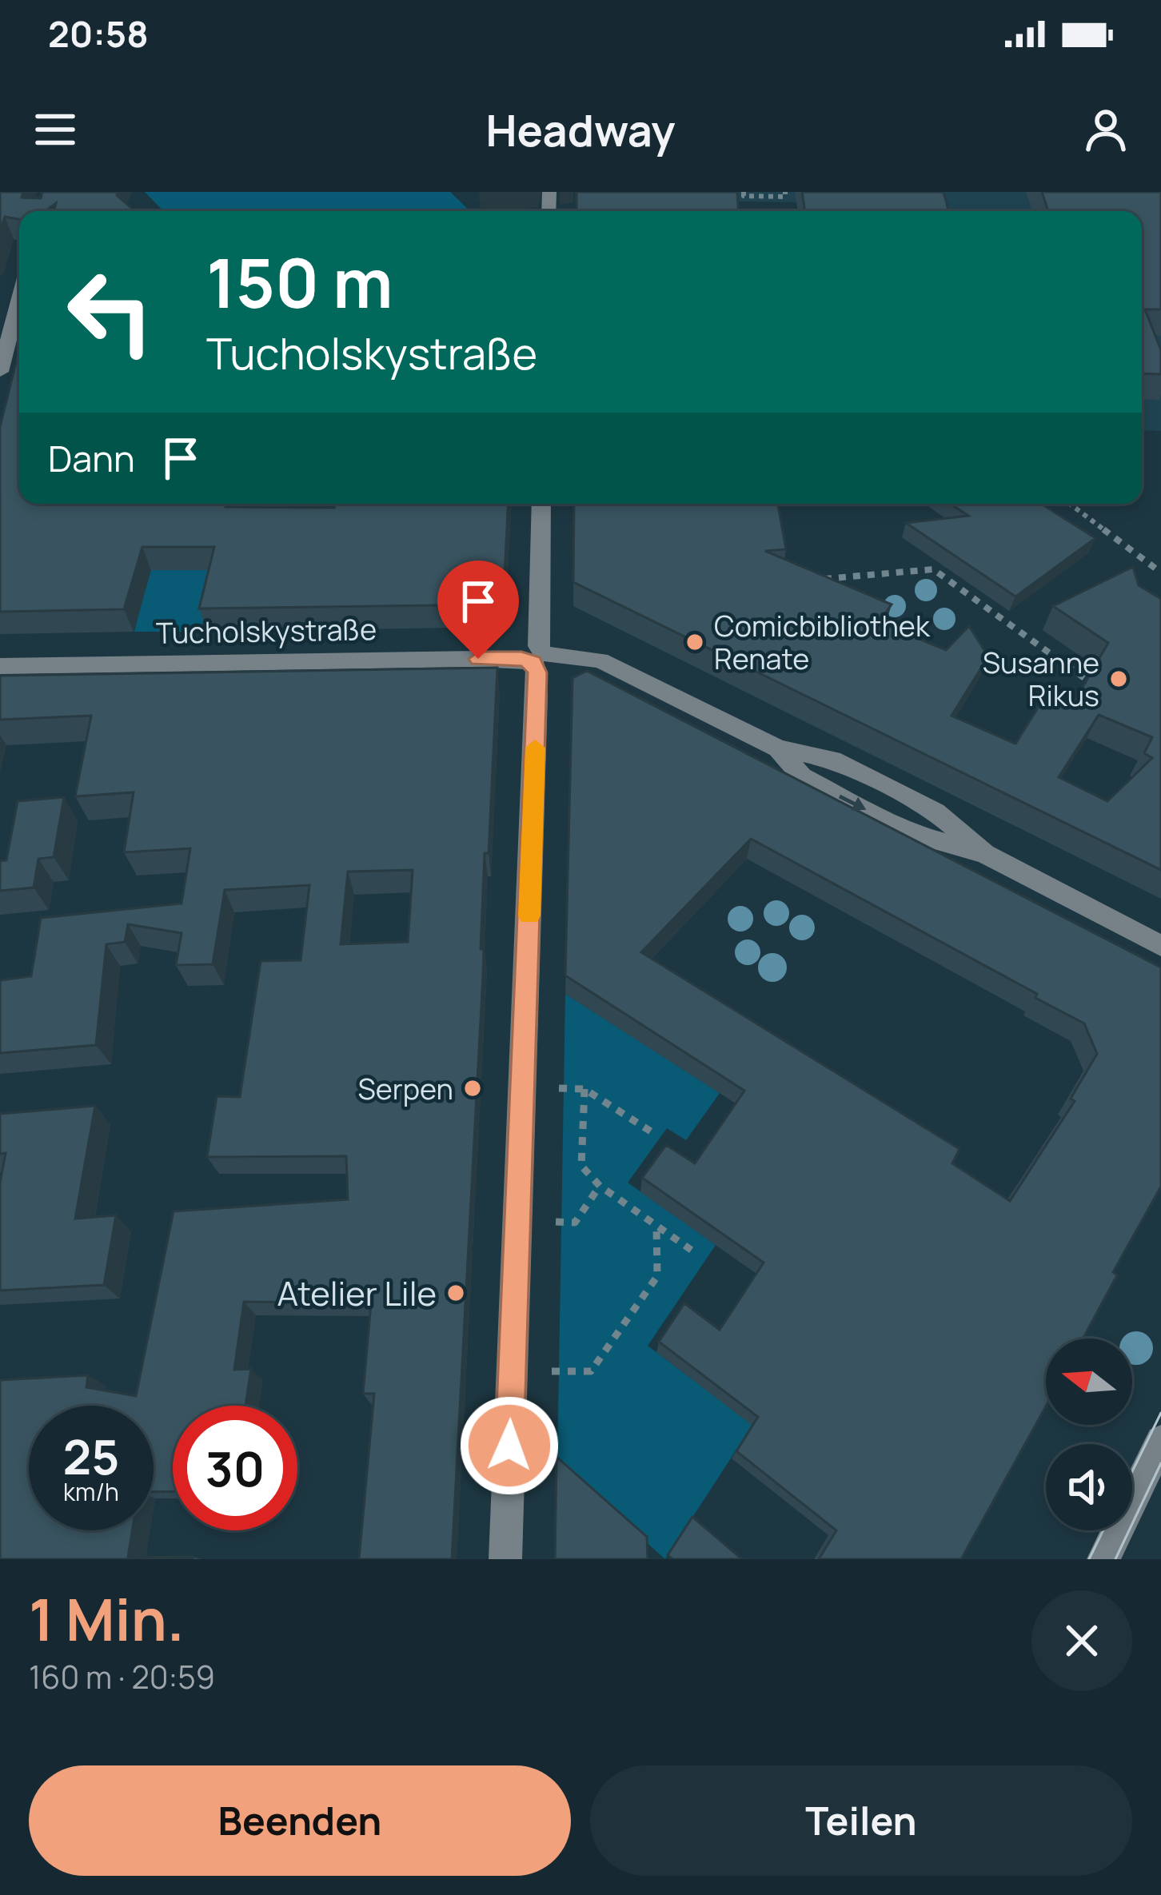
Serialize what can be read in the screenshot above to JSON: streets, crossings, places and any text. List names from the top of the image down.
{
  "streets": {
    "street": ["Tucholskystraße"]
  },
  "places": [
    "Comicbibliothek Renate",
    "Susanne Rikus",
    "Serpen",
    "Atelier Lile"
  ],
  "north": "left",
  "page": {
    "status": "20:58",
    "header": "Headway",
    "turn": ["150 m", "Tucholskystraße"],
    "then": "Dann",
    "speed": "25 km/h",
    "limit": "30",
    "heading": ["1 Min.", "160 m · 20:59"],
    "buttons": ["Beenden", "Teilen"]
  }
}
